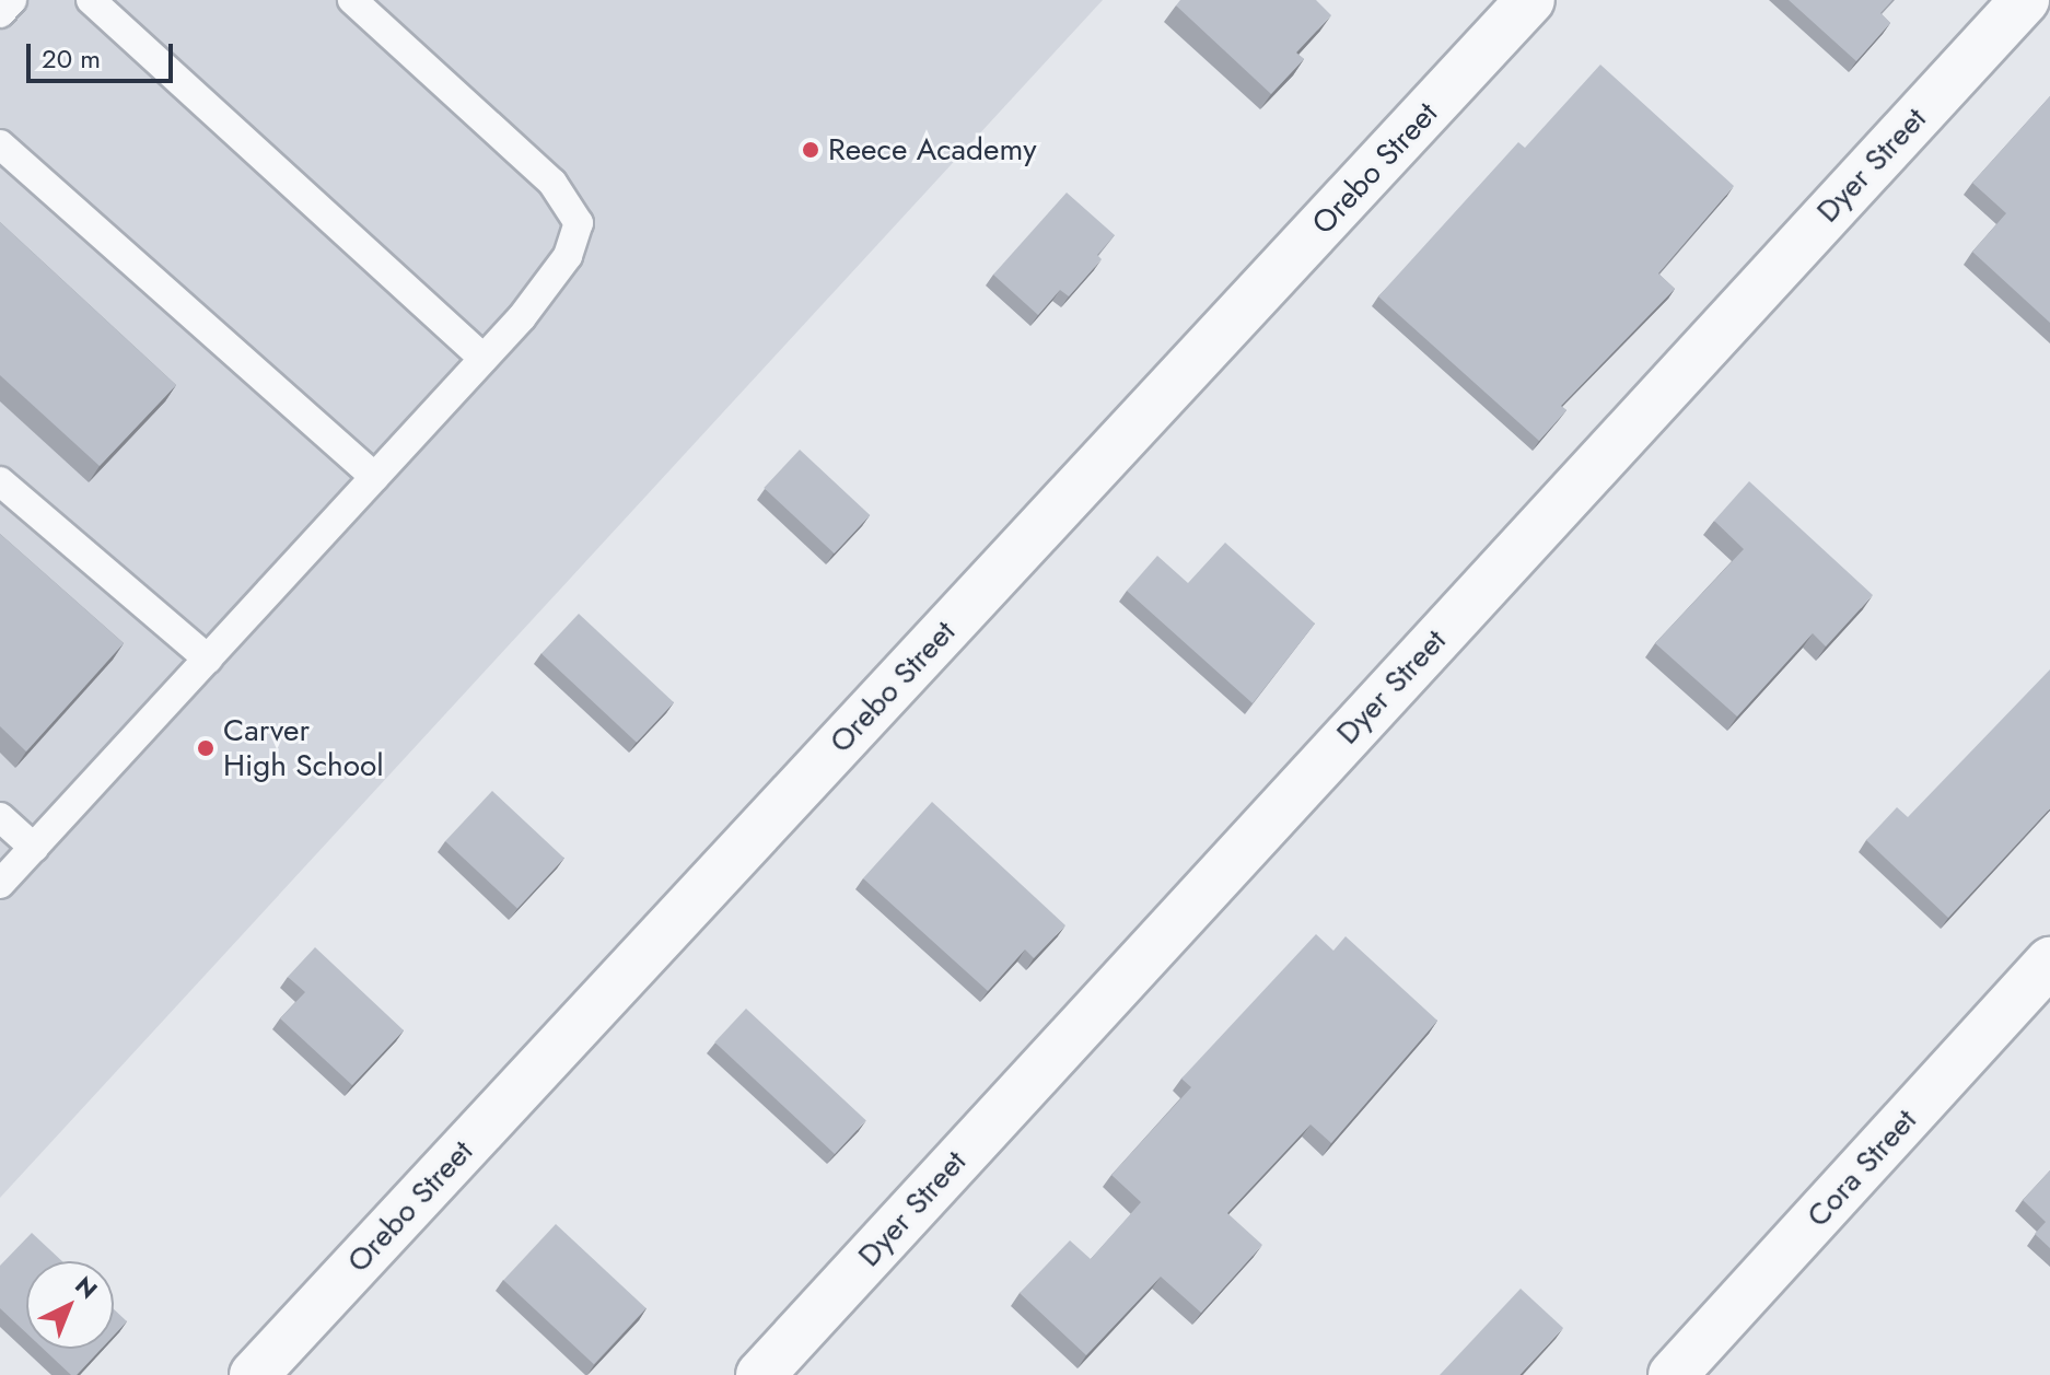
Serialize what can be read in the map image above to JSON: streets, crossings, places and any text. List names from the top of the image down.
{
  "streets": {
    "street": ["Dyer Street", "Orebo Street", "Cora Street"]
  },
  "places": ["Reece Academy", "Carver High School"],
  "scale_bar": "20 m",
  "north": "top right"
}
